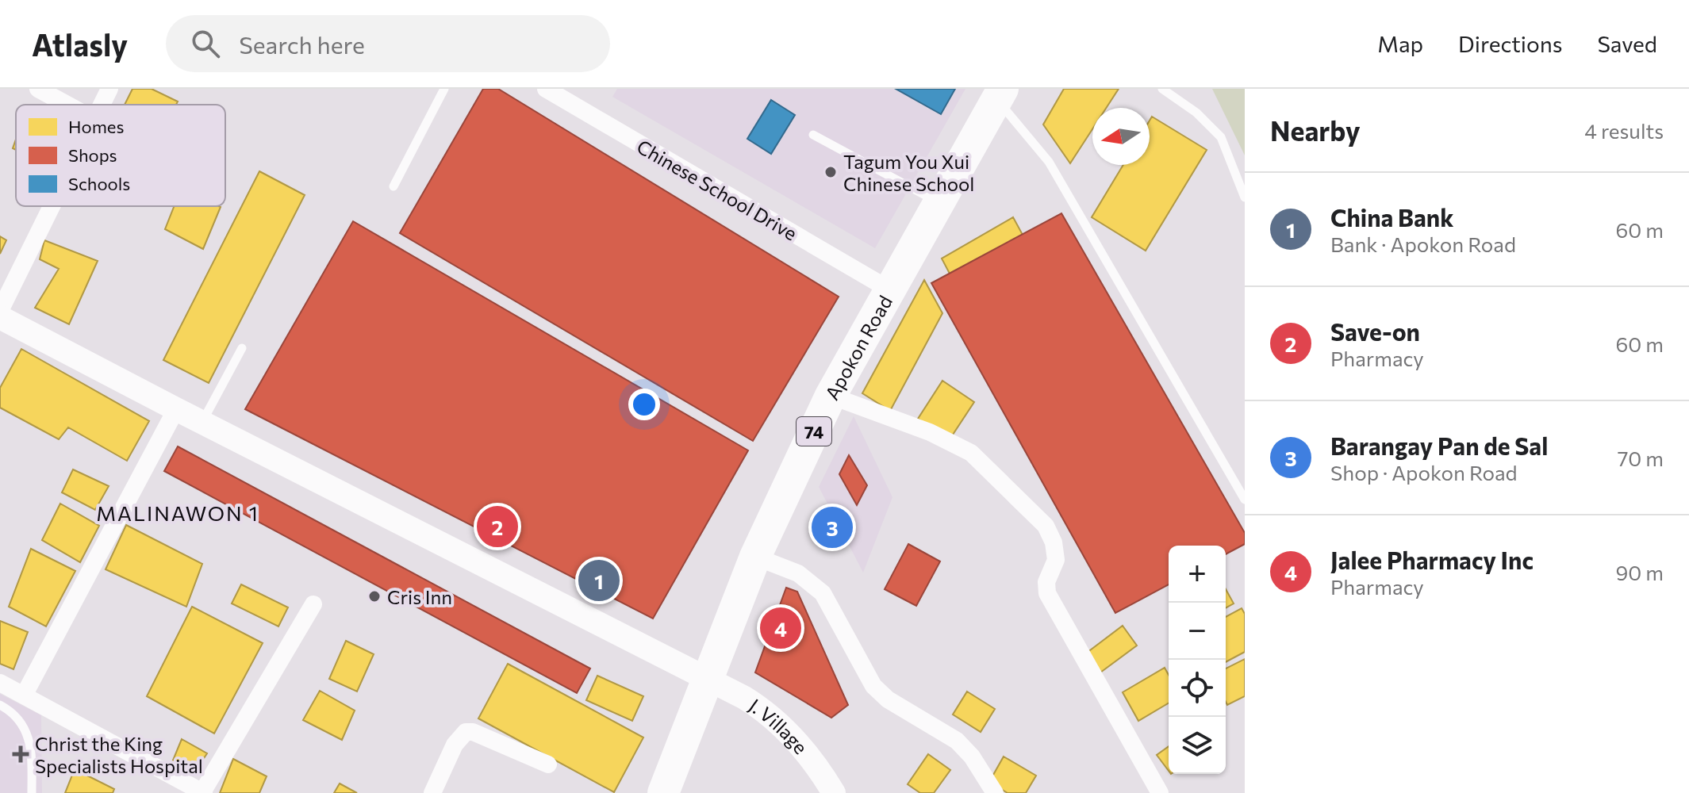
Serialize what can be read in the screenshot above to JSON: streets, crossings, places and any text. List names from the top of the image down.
{
  "streets": {
    "highway": ["Apokon Road", "74"],
    "street": ["Chinese School Drive", "J. Village"]
  },
  "crossings": [
    ["Chinese School Drive", "Apokon Road"],
    ["Apokon Road", "J. Village"]
  ],
  "districts": ["MALINAWON 1"],
  "places": {
    "other": ["Tagum You Xui Chinese School", "Cris Inn"],
    "health": ["Christ the King Specialists Hospital"]
  },
  "legend": ["Homes", "Shops", "Schools"],
  "north": "left",
  "page": {
    "header": "Atlasly",
    "search": "Search here",
    "nav": ["Map", "Directions", "Saved"],
    "heading": ["Nearby", "4 results"],
    "list": [
      {
        "mark": "1",
        "name": "China Bank",
        "note": "Bank · Apokon Road",
        "value": "60 m"
      },
      {
        "mark": "2",
        "name": "Save-on",
        "note": "Pharmacy",
        "value": "60 m"
      },
      {
        "mark": "3",
        "name": "Barangay Pan de Sal",
        "note": "Shop · Apokon Road",
        "value": "70 m"
      },
      {
        "mark": "4",
        "name": "Jalee Pharmacy Inc",
        "note": "Pharmacy",
        "value": "90 m"
      }
    ],
    "pins": [
      "2",
      "3",
      "1",
      "4"
    ],
    "map_buttons": ["+", "−"]
  }
}
